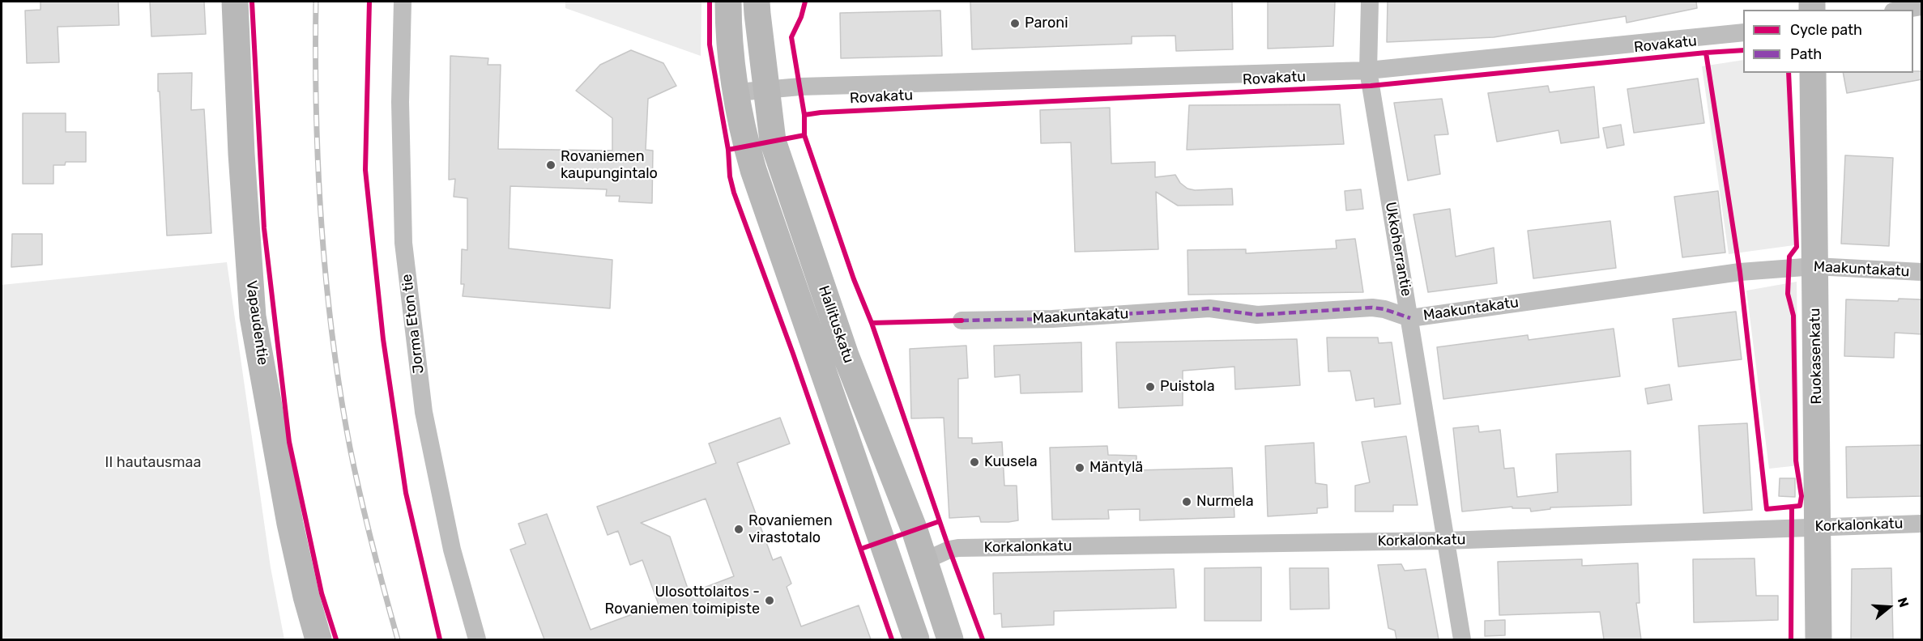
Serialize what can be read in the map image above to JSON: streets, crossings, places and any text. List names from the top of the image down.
{
  "streets": {
    "street": [
      "Rovakatu",
      "Ukkoherrantie",
      "Maakuntakatu",
      "Vapaudentie",
      "Jorma Eton tie",
      "Hallituskatu",
      "Ruokasenkatu",
      "Korkalonkatu"
    ]
  },
  "crossings": [
    ["Rovakatu", "Ukkoherrantie"],
    ["Rovakatu", "Hallituskatu"],
    ["Ukkoherrantie", "Maakuntakatu"],
    ["Ukkoherrantie", "Korkalonkatu"],
    ["Maakuntakatu", "Ruokasenkatu"],
    ["Hallituskatu", "Korkalonkatu"],
    ["Ruokasenkatu", "Korkalonkatu"]
  ],
  "parks": ["II hautausmaa"],
  "places": [
    "Paroni",
    "Rovaniemen kaupungintalo",
    "Puistola",
    "Kuusela",
    "Mäntylä",
    "Nurmela",
    "Rovaniemen virastotalo",
    "Ulosottolaitos - Rovaniemen toimipiste"
  ],
  "legend": ["Cycle path", "Path"],
  "north": "right"
}
